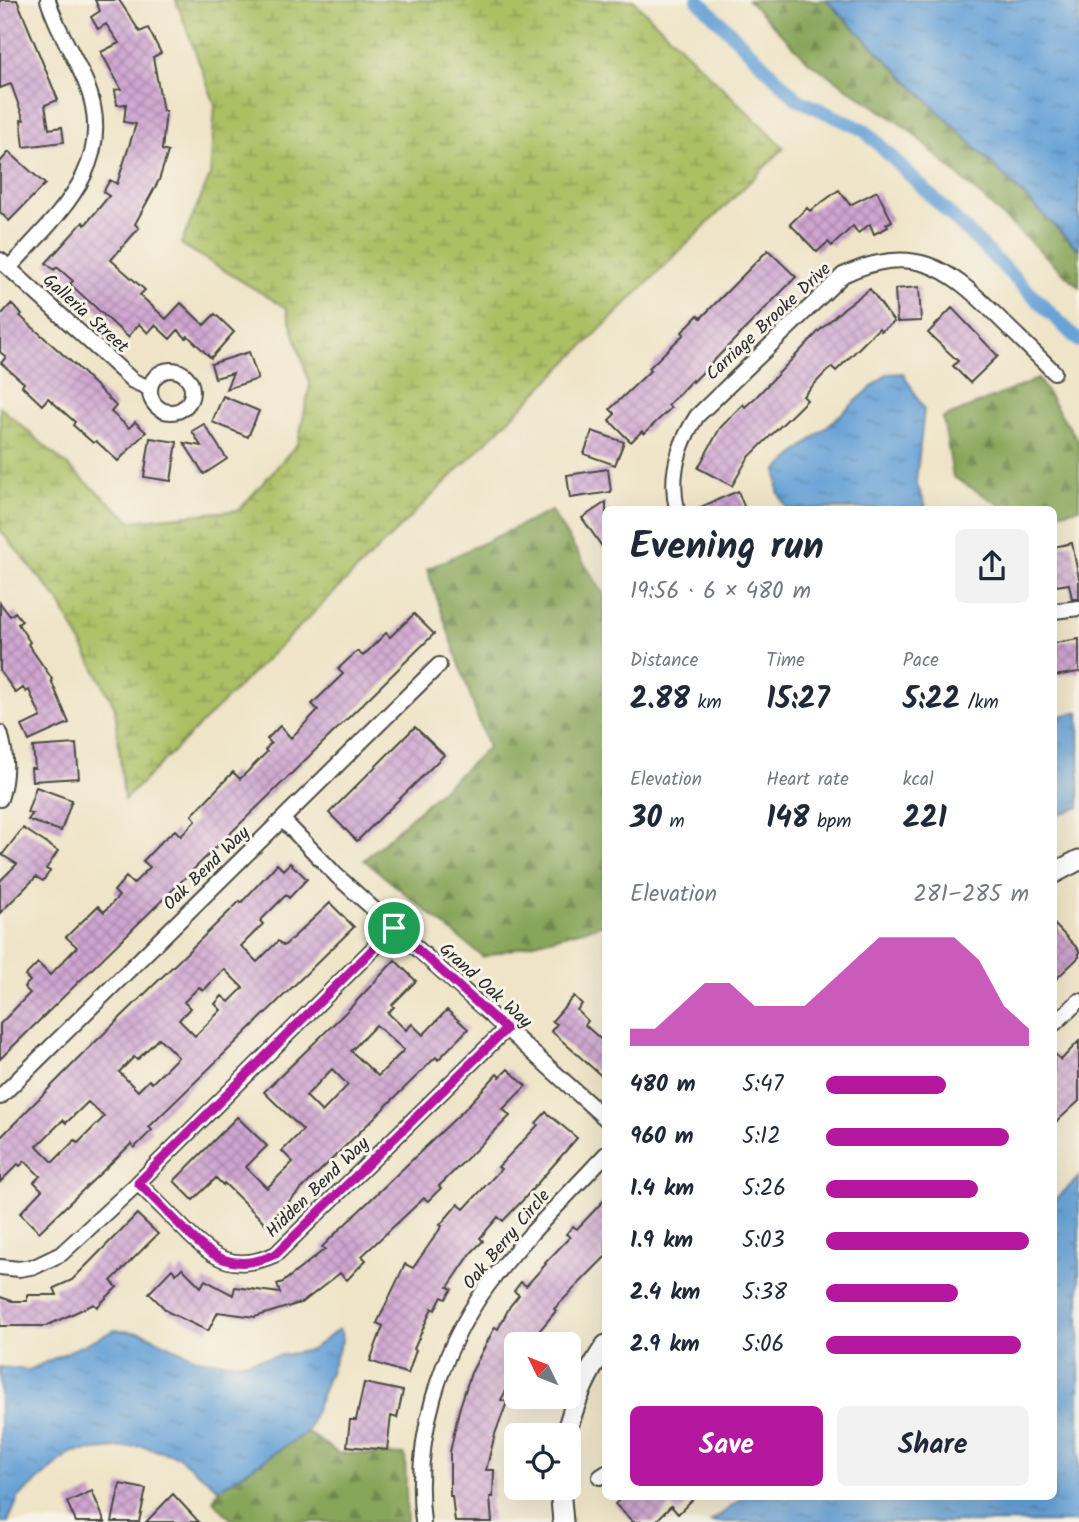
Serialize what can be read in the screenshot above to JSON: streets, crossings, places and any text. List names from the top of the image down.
{
  "streets": {
    "street": [
      "Galleria Street",
      "Carriage Brooke Drive",
      "Oak Bend Way",
      "Grand Oak Way",
      "Hidden Bend Way",
      "Oak Berry Circle"
    ]
  },
  "crossings": [
    ["Oak Bend Way", "Grand Oak Way"],
    ["Grand Oak Way", "Hidden Bend Way"]
  ],
  "north": "top left",
  "page": {
    "heading": ["Evening run", "19:56 · 6 × 480 m"],
    "stats": [
      ["Distance", "2.88 km"],
      ["Time", "15:27"],
      ["Pace", "5:22 /km"],
      ["Elevation", "30 m"],
      ["Heart rate", "148 bpm"],
      ["kcal", "221"]
    ],
    "chart": ["Elevation", "281–285 m"],
    "list": [
      {
        "name": "480 m",
        "note": "5:47"
      },
      {
        "name": "960 m",
        "note": "5:12"
      },
      {
        "name": "1.4 km",
        "note": "5:26"
      },
      {
        "name": "1.9 km",
        "note": "5:03"
      },
      {
        "name": "2.4 km",
        "note": "5:38"
      },
      {
        "name": "2.9 km",
        "note": "5:06"
      }
    ],
    "buttons": ["Save", "Share"]
  }
}
